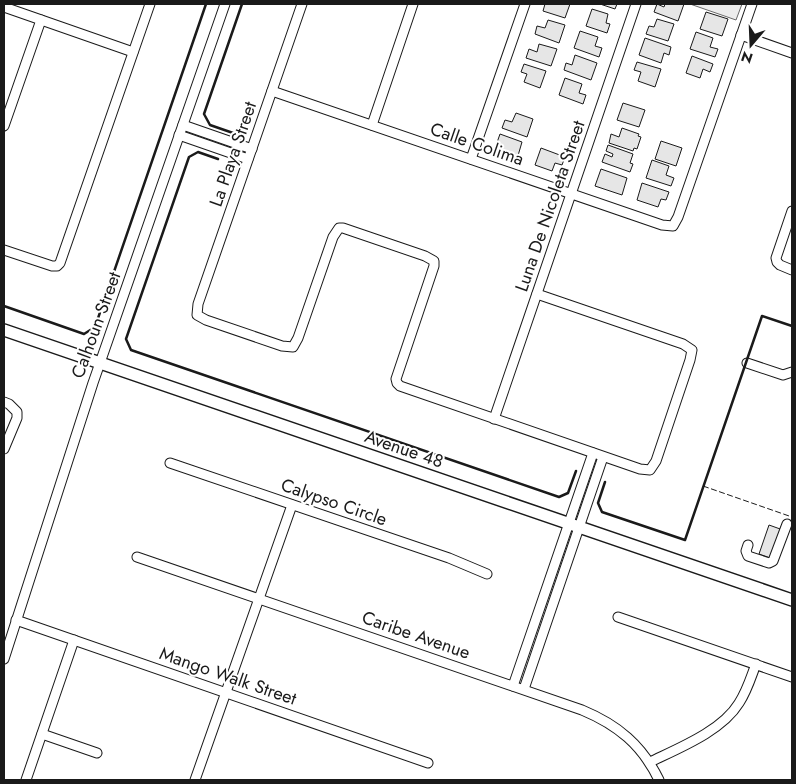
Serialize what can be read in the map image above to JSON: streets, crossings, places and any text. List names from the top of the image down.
{
  "streets": {
    "main road": ["Avenue 48"],
    "street": [
      "Calle Colima",
      "La Playa Street",
      "Luna De Nicoleta Street",
      "Calhoun Street",
      "Calypso Circle",
      "Caribe Avenue",
      "Mango Walk Street"
    ]
  },
  "crossings": [
    ["Calle Colima", "La Playa Street"],
    ["Calle Colima", "Luna De Nicoleta Street"],
    ["La Playa Street", "Luna De Nicoleta Street"],
    ["Calhoun Street", "Avenue 48"],
    ["Calhoun Street", "Mango Walk Street"]
  ],
  "north": "bottom"
}
